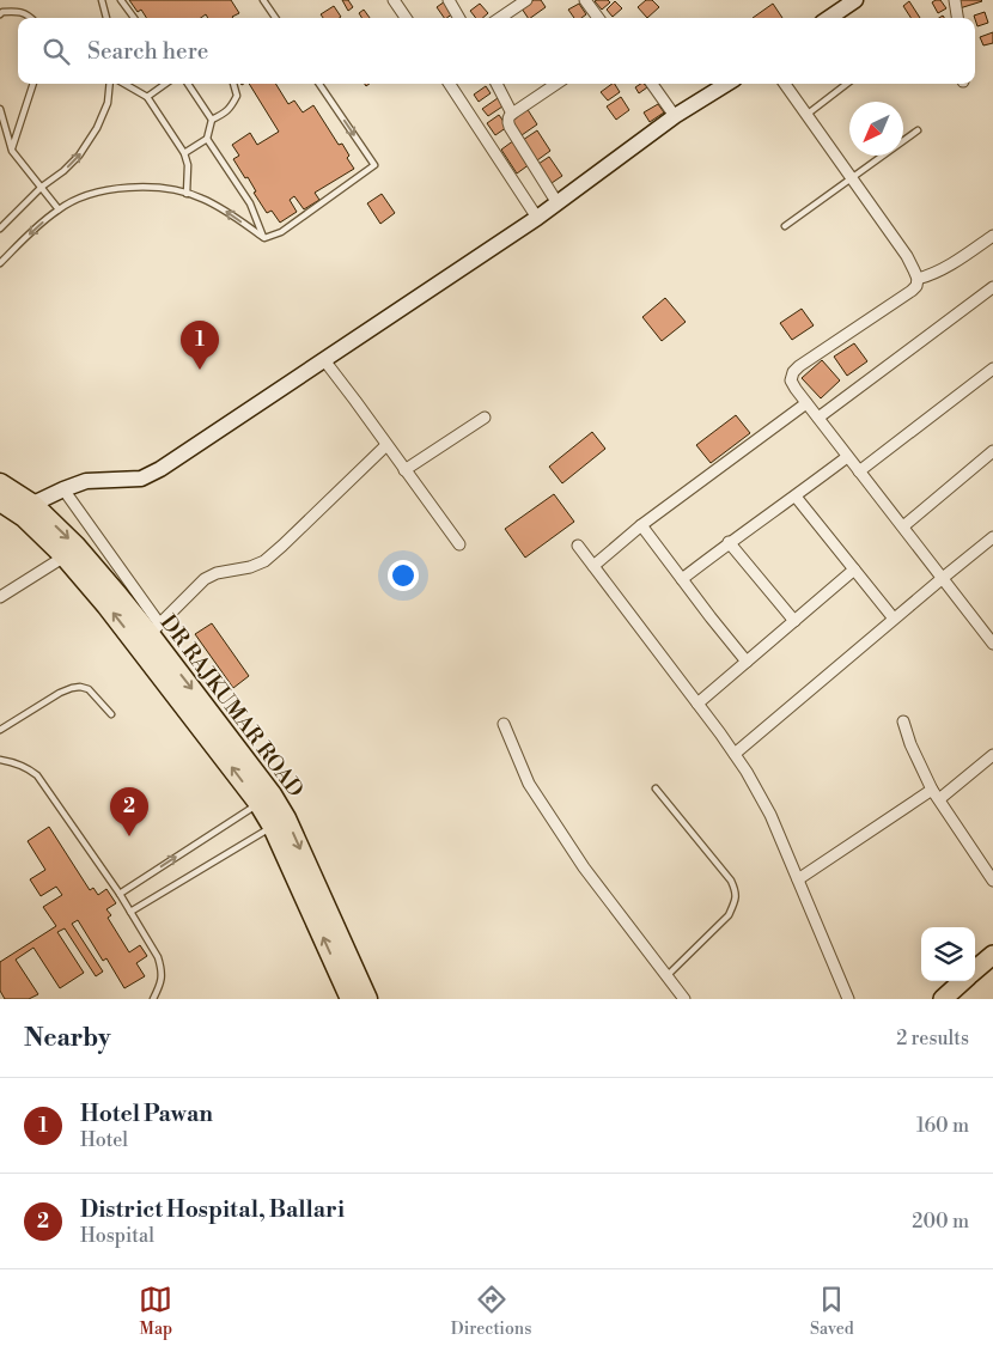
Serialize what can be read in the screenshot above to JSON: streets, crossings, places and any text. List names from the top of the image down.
{
  "streets": {
    "highway": ["DR RAJKUMAR ROAD"]
  },
  "north": "bottom left",
  "page": {
    "search": "Search here",
    "pins": ["1", "2"],
    "heading": ["Nearby", "2 results"],
    "list": [
      {
        "mark": "1",
        "name": "Hotel Pawan",
        "note": "Hotel",
        "value": "160 m"
      },
      {
        "mark": "2",
        "name": "District Hospital, Ballari",
        "note": "Hospital",
        "value": "200 m"
      }
    ],
    "nav": ["Map", "Directions", "Saved"]
  }
}
